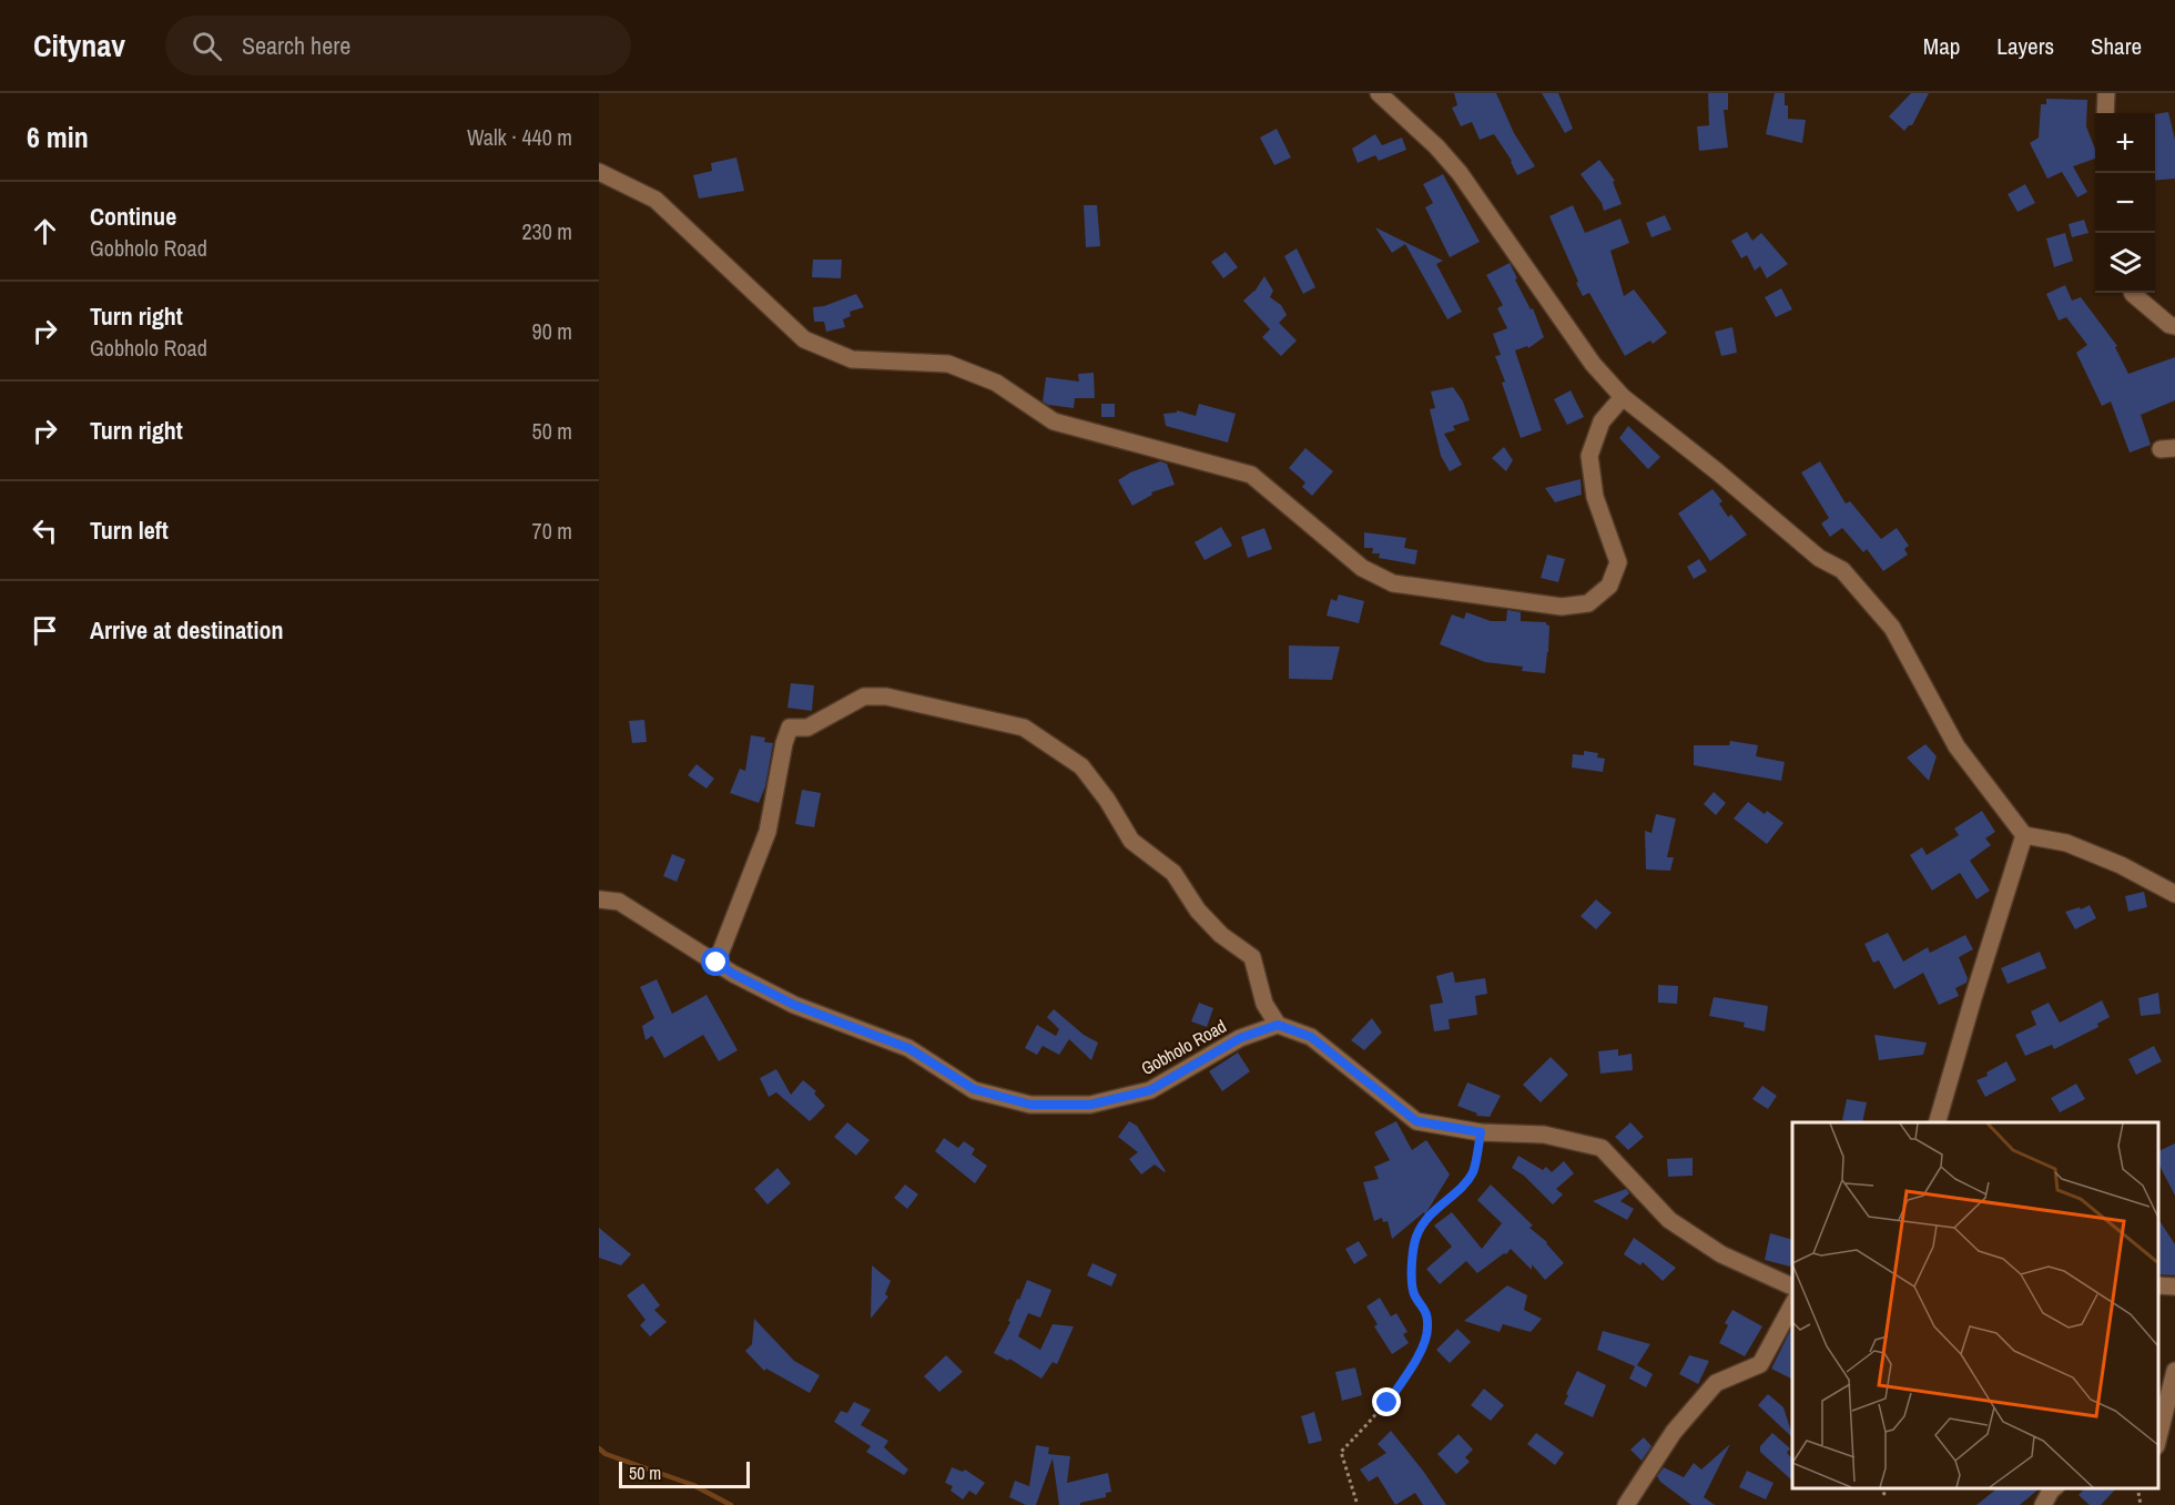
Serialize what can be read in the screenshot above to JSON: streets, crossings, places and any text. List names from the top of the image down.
{
  "streets": {
    "street": ["Gobholo Road"]
  },
  "scale_bar": "50 m",
  "page": {
    "header": "Citynav",
    "search": "Search here",
    "nav": ["Map", "Layers", "Share"],
    "heading": ["6 min", "Walk · 440 m"],
    "map_buttons": ["+", "−"],
    "list": [
      ["Continue", "Gobholo Road", "230 m"],
      ["Turn right", "Gobholo Road", "90 m"],
      ["Turn right", "50 m"],
      ["Turn left", "70 m"],
      "Arrive at destination"
    ],
    "scale": "50 m"
  }
}
